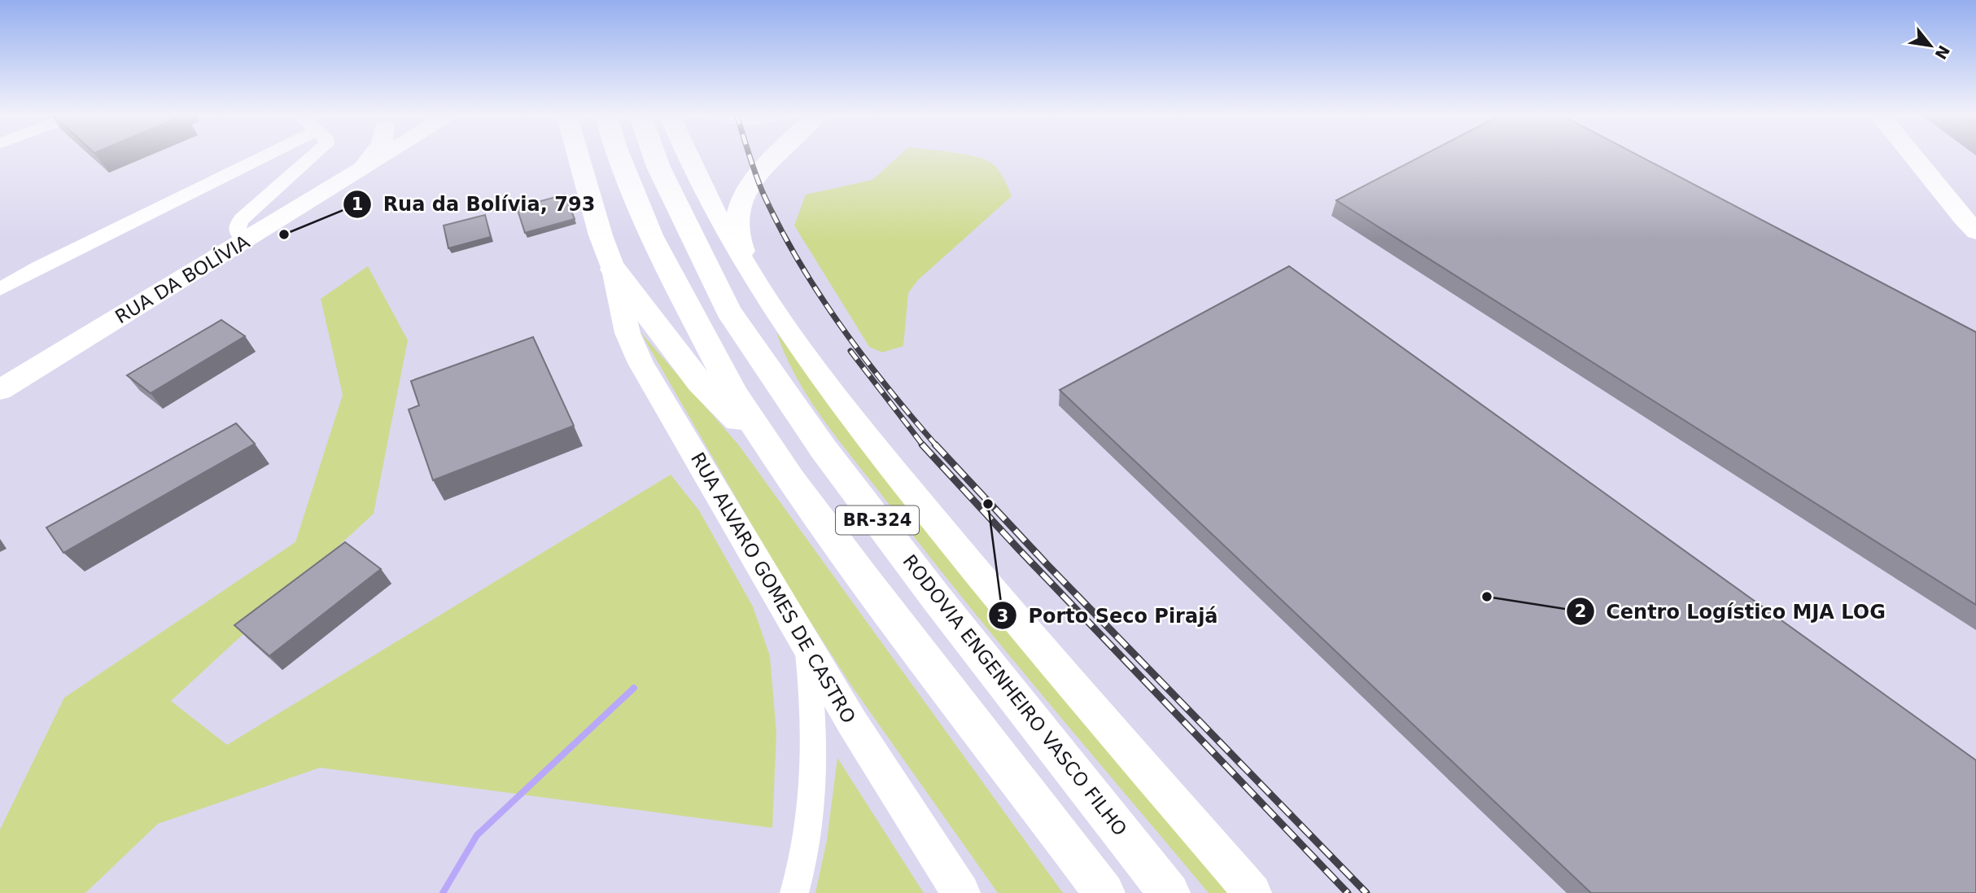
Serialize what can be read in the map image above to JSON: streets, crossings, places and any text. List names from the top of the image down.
{
  "streets": {
    "highway": ["BR-324", "RODOVIA ENGENHEIRO VASCO FILHO"],
    "main road": ["RUA DA BOLÍVIA", "RUA ALVARO GOMES DE CASTRO"]
  },
  "places": ["Rua da Bolívia, 793", "Porto Seco Pirajá", "Centro Logístico MJA LOG"],
  "north": "bottom right"
}
